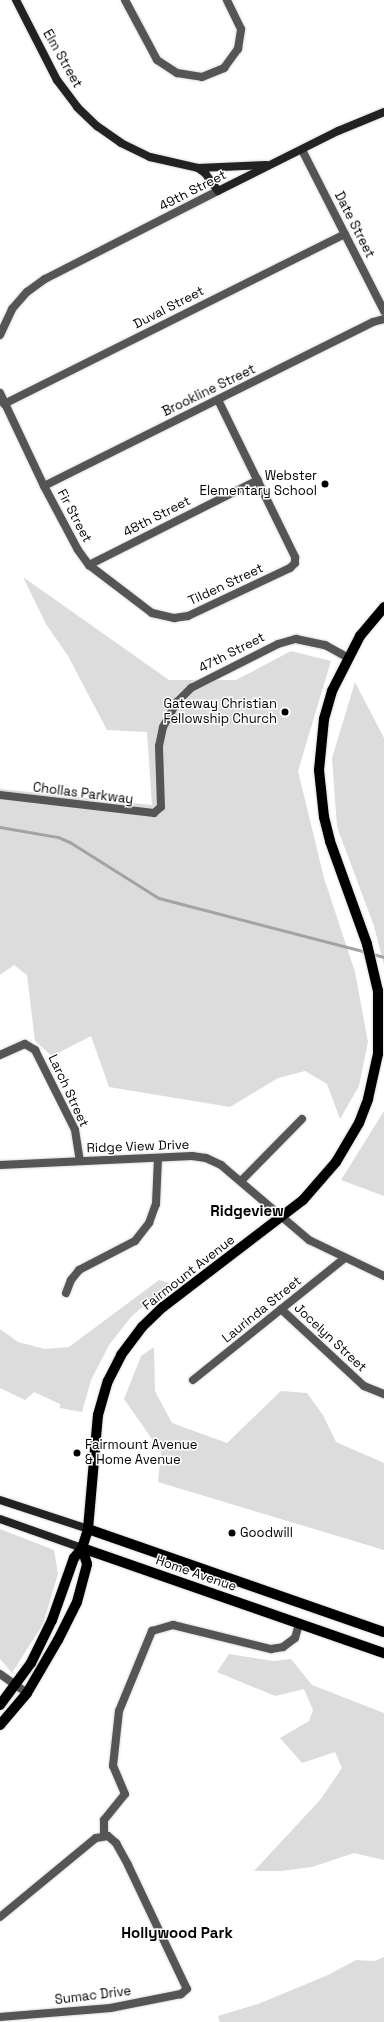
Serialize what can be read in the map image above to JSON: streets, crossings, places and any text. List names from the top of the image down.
{
  "streets": {
    "main road": ["Fairmount Avenue", "Home Avenue"],
    "street": [
      "Elm Street",
      "49th Street",
      "Date Street",
      "Duval Street",
      "Brookline Street",
      "Fir Street",
      "48th Street",
      "Tilden Street",
      "47th Street",
      "Chollas Parkway",
      "Larch Street",
      "Ridge View Drive",
      "Laurinda Street",
      "Jocelyn Street",
      "Sumac Drive"
    ]
  },
  "crossings": [
    ["Elm Street", "49th Street"],
    ["49th Street", "Date Street"],
    ["Date Street", "Duval Street"],
    ["Duval Street", "Fir Street"],
    ["Brookline Street", "Fir Street"],
    ["Fir Street", "48th Street"],
    ["Fir Street", "Tilden Street"],
    ["48th Street", "Tilden Street"],
    ["47th Street", "Chollas Parkway"],
    ["47th Street", "Fairmount Avenue"],
    ["Larch Street", "Ridge View Drive"],
    ["Ridge View Drive", "Fairmount Avenue"],
    ["Ridge View Drive", "Laurinda Street"],
    ["Fairmount Avenue", "Home Avenue"],
    ["Laurinda Street", "Jocelyn Street"]
  ],
  "districts": ["Ridgeview", "Hollywood Park"],
  "places": [
    "Webster Elementary School",
    "Gateway Christian Fellowship Church",
    "Fairmount Avenue & Home Avenue",
    "Goodwill"
  ]
}
